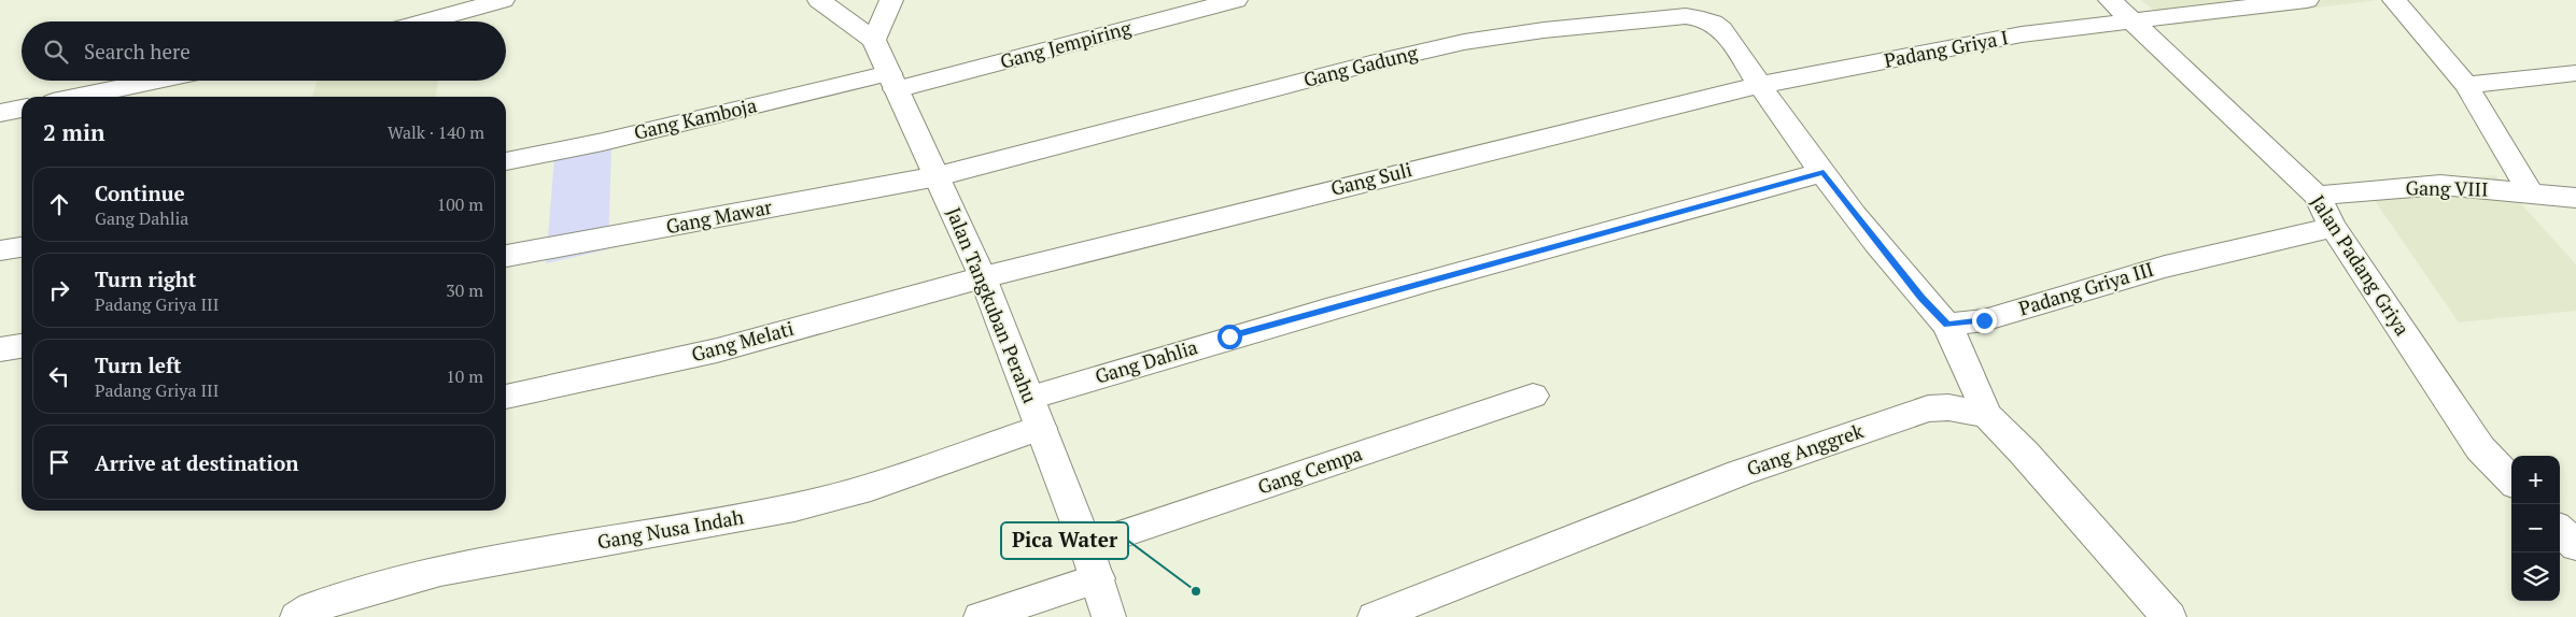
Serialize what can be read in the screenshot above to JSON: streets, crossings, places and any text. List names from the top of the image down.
{
  "streets": {
    "street": [
      "Gang Jempiring",
      "Padang Griya I",
      "Gang Gadung",
      "Gang Kamboja",
      "Gang Suli",
      "Gang VIII",
      "Gang Mawar",
      "Jalan Padang Griya",
      "Padang Griya III",
      "Jalan Tangkuban Perahu",
      "Gang Melati",
      "Gang Dahlia",
      "Gang Anggrek",
      "Gang Cempa",
      "Gang Nusa Indah"
    ]
  },
  "crossings": [
    ["Gang Jempiring", "Gang Kamboja"],
    ["Gang Jempiring", "Jalan Tangkuban Perahu"],
    ["Padang Griya I", "Gang Gadung"],
    ["Padang Griya I", "Gang Suli"],
    ["Padang Griya I", "Jalan Padang Griya"],
    ["Gang Gadung", "Gang Suli"],
    ["Gang Gadung", "Gang Mawar"],
    ["Gang Gadung", "Jalan Tangkuban Perahu"],
    ["Gang Kamboja", "Jalan Tangkuban Perahu"],
    ["Gang Suli", "Jalan Tangkuban Perahu"],
    ["Gang Suli", "Gang Melati"],
    ["Gang VIII", "Jalan Padang Griya"],
    ["Gang Mawar", "Jalan Tangkuban Perahu"],
    ["Jalan Padang Griya", "Padang Griya III"],
    ["Jalan Tangkuban Perahu", "Gang Melati"],
    ["Jalan Tangkuban Perahu", "Gang Dahlia"],
    ["Jalan Tangkuban Perahu", "Gang Cempa"],
    ["Jalan Tangkuban Perahu", "Gang Nusa Indah"]
  ],
  "places": ["Pica Water"],
  "page": {
    "search": "Search here",
    "heading": ["2 min", "Walk · 140 m"],
    "list": [
      ["Continue", "Gang Dahlia", "100 m"],
      ["Turn right", "Padang Griya III", "30 m"],
      ["Turn left", "Padang Griya III", "10 m"],
      "Arrive at destination"
    ],
    "map_buttons": ["+", "−"]
  }
}
